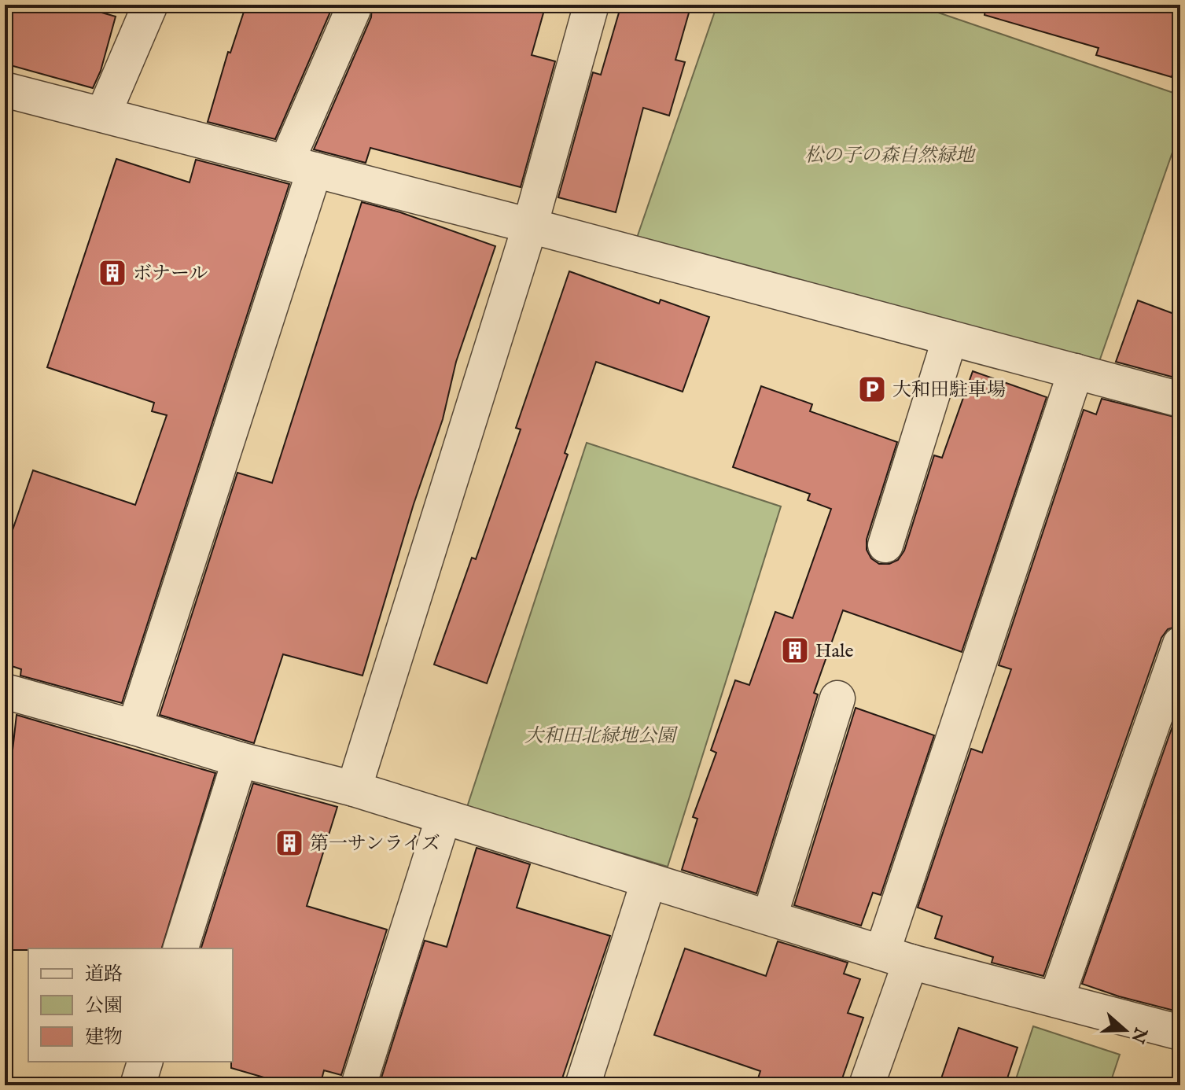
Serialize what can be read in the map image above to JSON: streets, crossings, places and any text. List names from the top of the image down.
{
  "parks": ["松の子の森自然緑地", "大和田北緑地公園"],
  "places": {
    "building": ["ボナール", "Hale", "第一サンライズ"],
    "parking": ["大和田駐車場"]
  },
  "legend": ["道路", "公園", "建物"],
  "north": "right"
}
